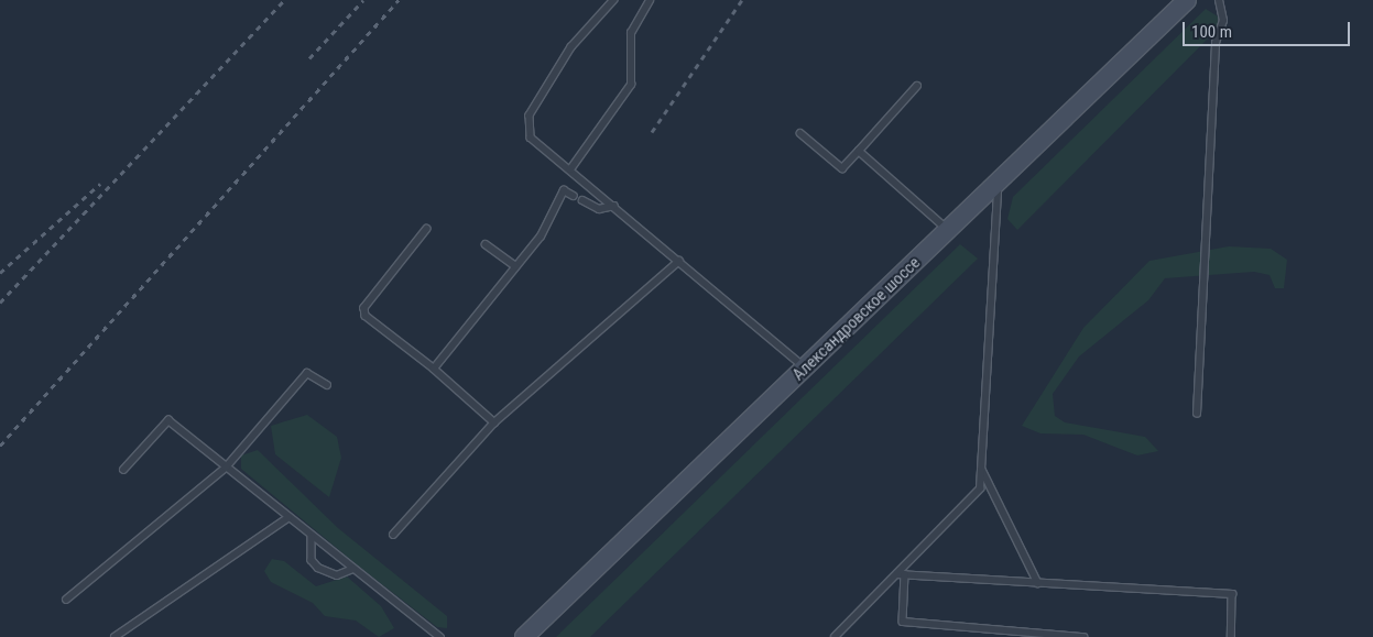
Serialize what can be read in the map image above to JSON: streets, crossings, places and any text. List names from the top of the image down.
{
  "streets": {
    "main road": ["Александровское шоссе"]
  },
  "scale_bar": "100 m"
}
